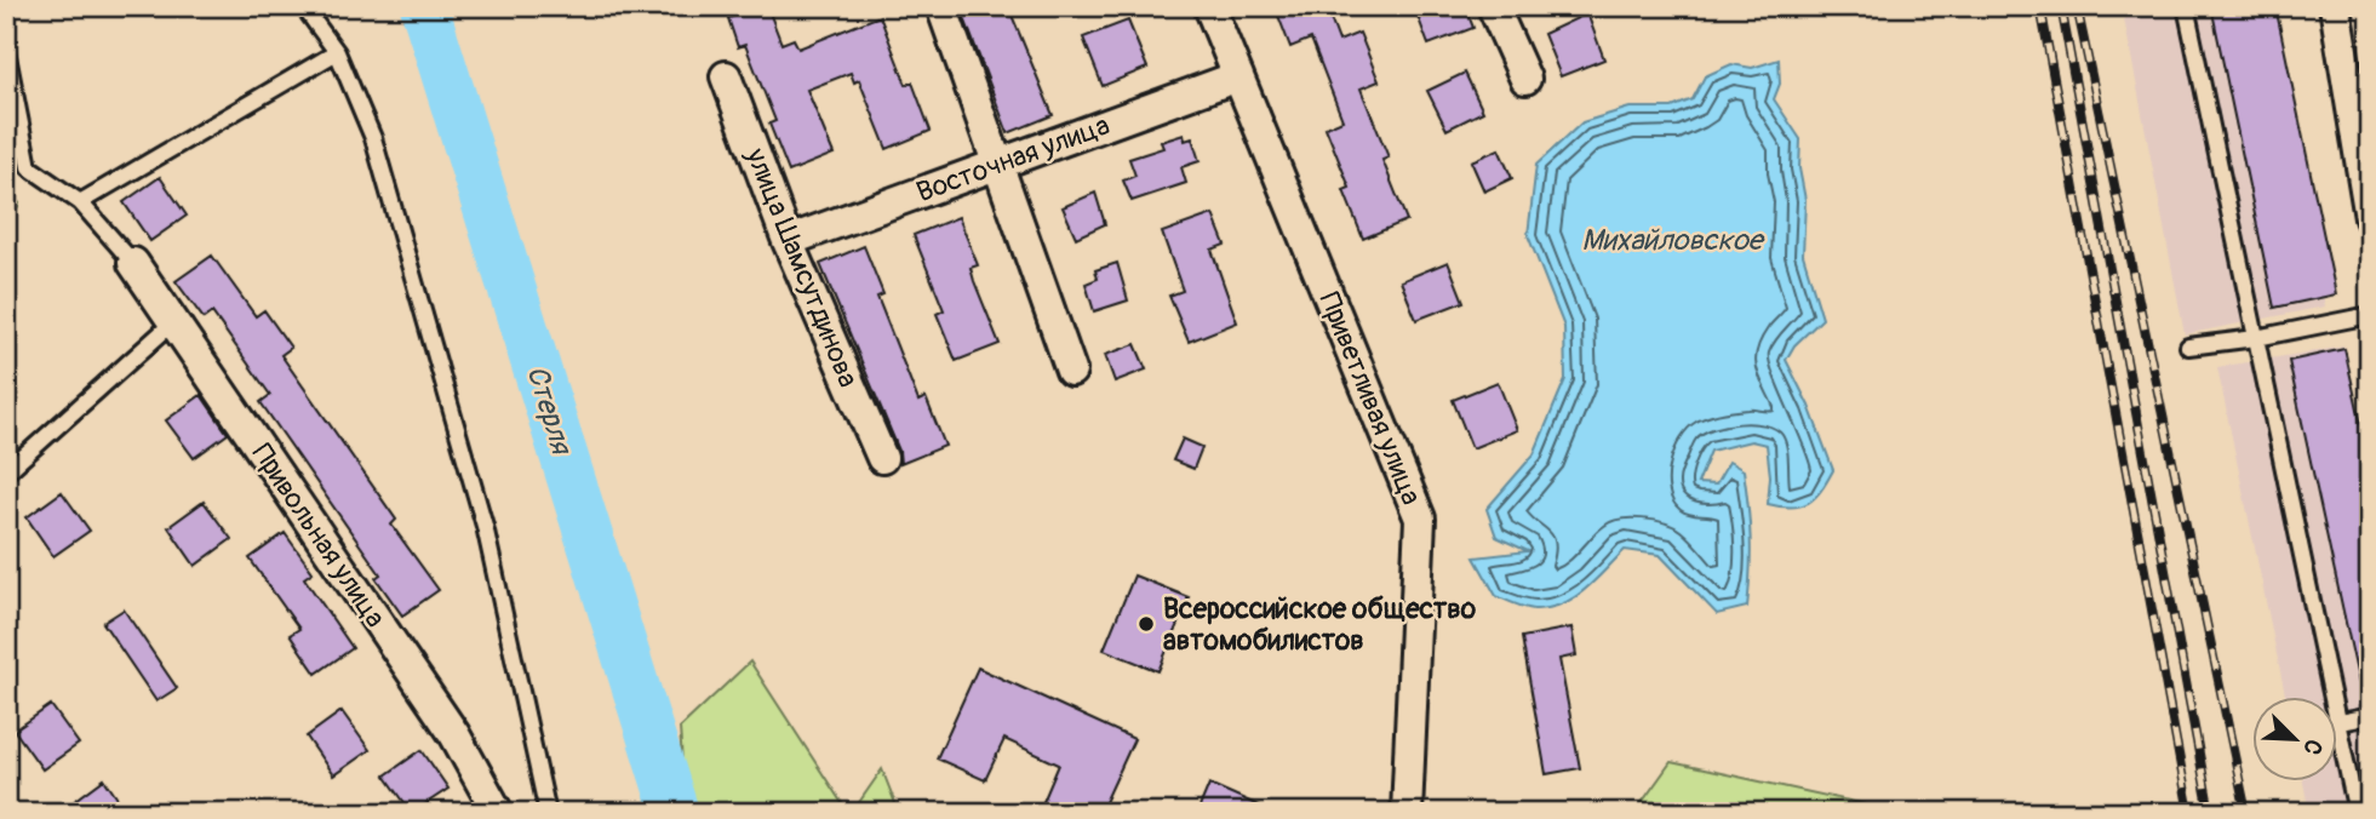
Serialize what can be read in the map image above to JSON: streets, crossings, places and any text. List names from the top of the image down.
{
  "streets": {
    "street": [
      "Восточная улица",
      "улица Шамсутдинова",
      "Приветливая улица",
      "Привольная улица"
    ]
  },
  "crossings": [
    ["Восточная улица", "улица Шамсутдинова"],
    ["Восточная улица", "Приветливая улица"]
  ],
  "water": ["Михайловское", "Стерля"],
  "places": ["Всероссийское общество автомобилистов"],
  "north": "bottom right"
}
